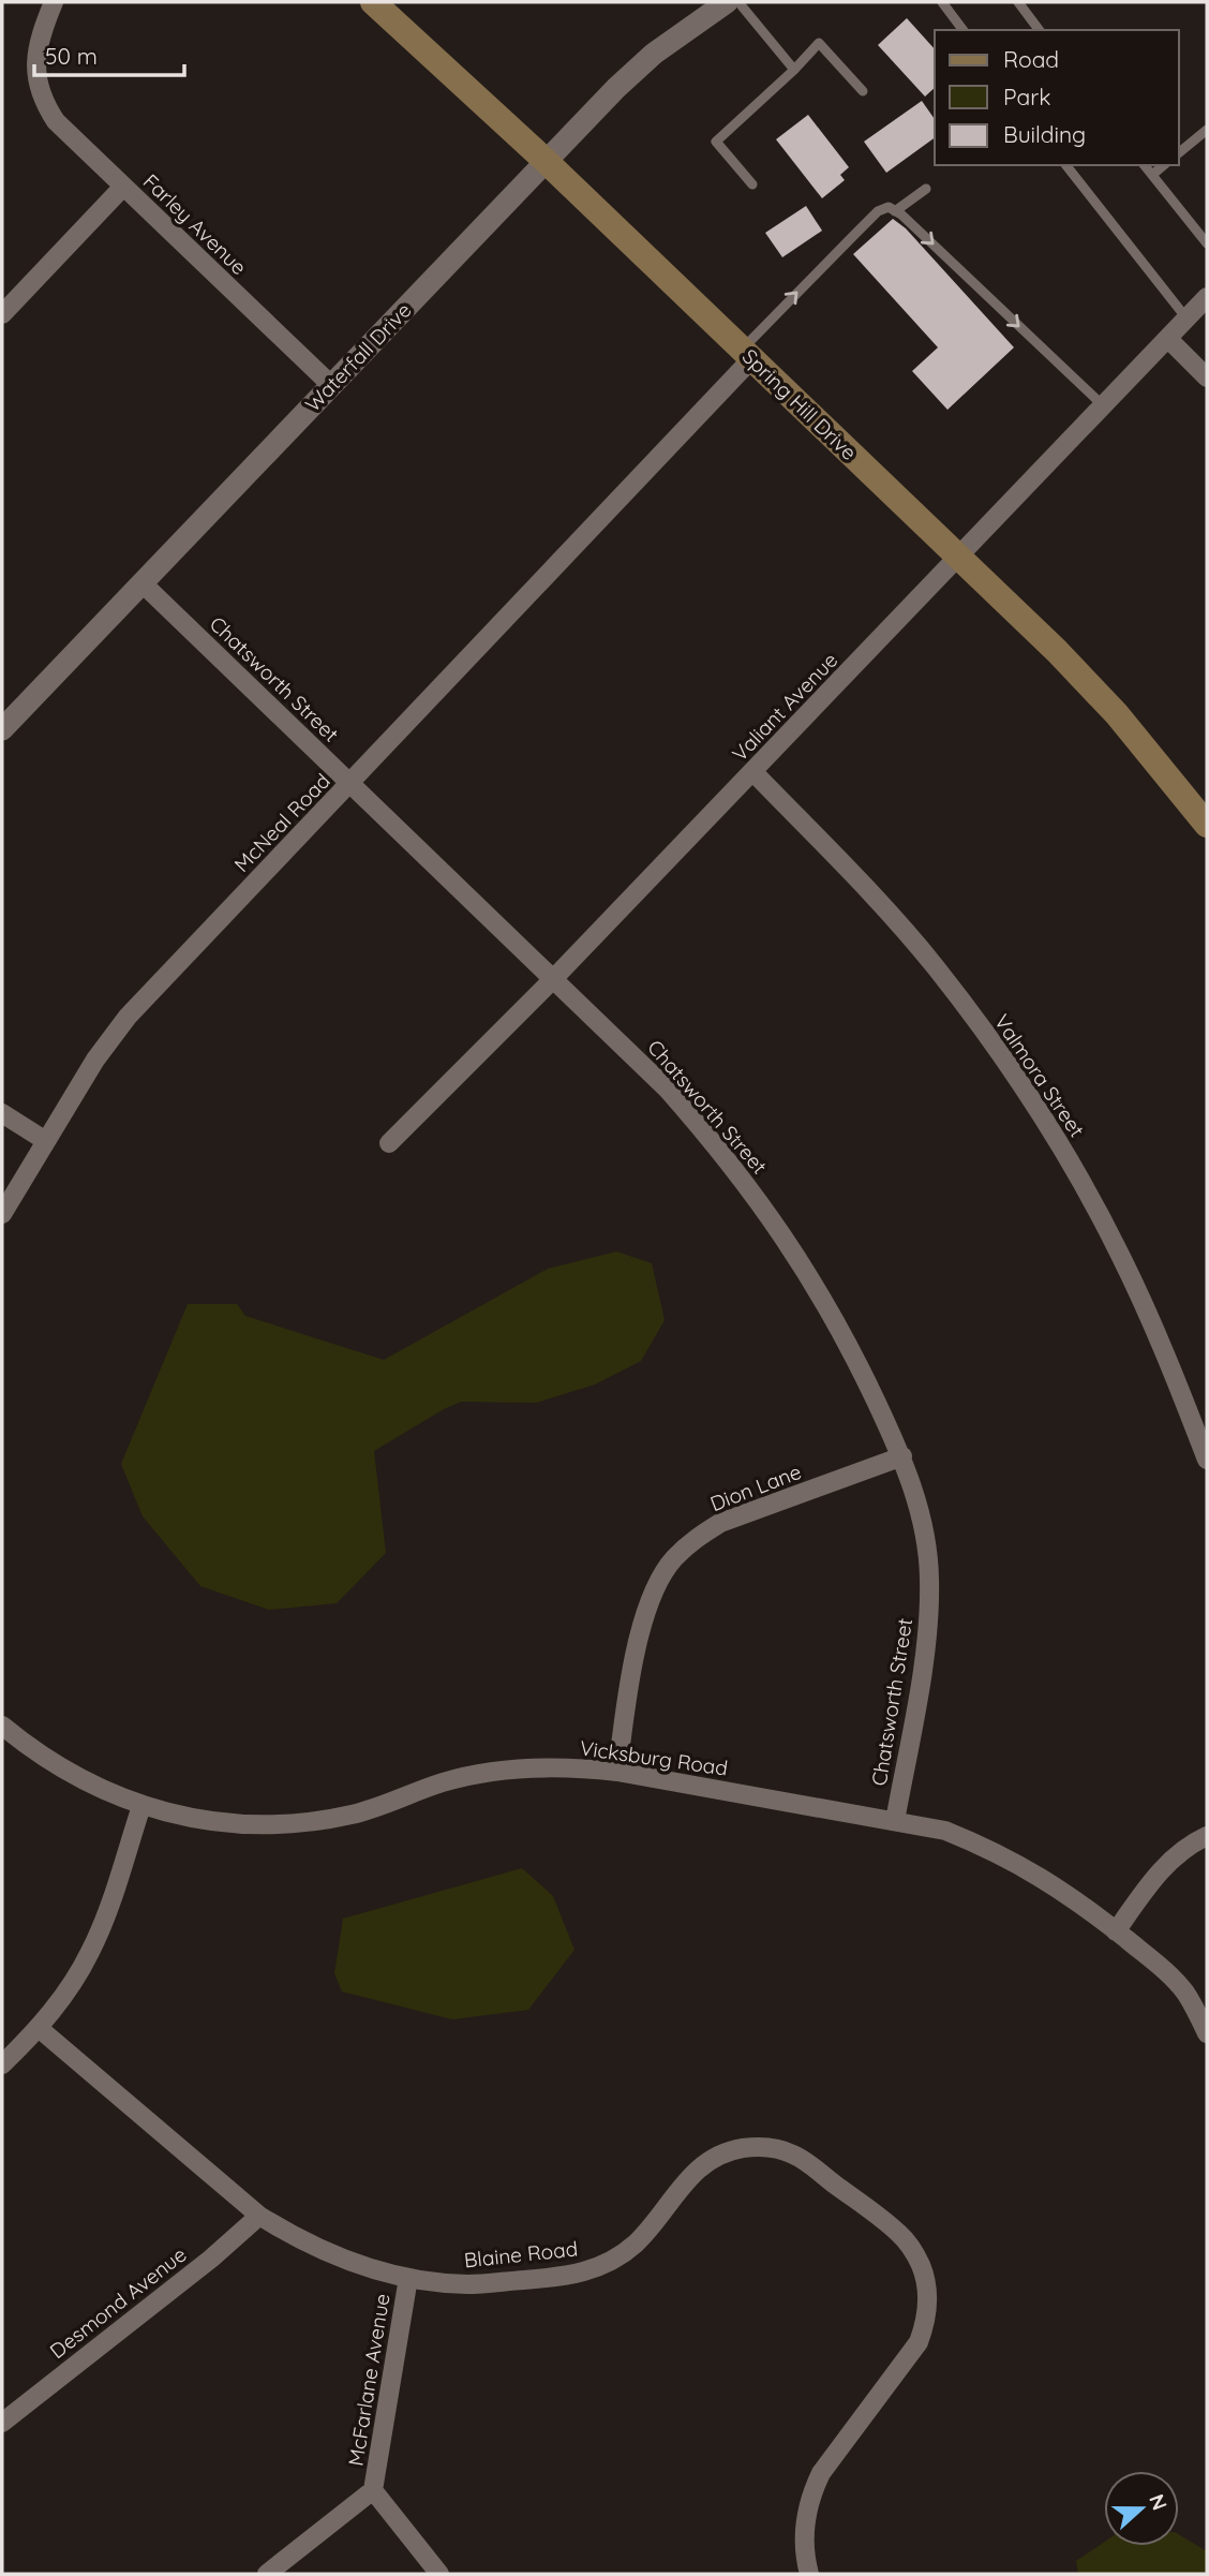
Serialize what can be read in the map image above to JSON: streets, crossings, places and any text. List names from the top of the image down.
{
  "streets": {
    "main road": ["Spring Hill Drive"],
    "street": [
      "Farley Avenue",
      "Waterfall Drive",
      "Chatsworth Street",
      "Valiant Avenue",
      "McNeal Road",
      "Valmora Street",
      "Dion Lane",
      "Vicksburg Road",
      "Blaine Road",
      "Desmond Avenue",
      "McFarlane Avenue"
    ]
  },
  "crossings": [
    ["Farley Avenue", "Waterfall Drive"],
    ["Waterfall Drive", "Spring Hill Drive"],
    ["Waterfall Drive", "Chatsworth Street"],
    ["Spring Hill Drive", "Valiant Avenue"],
    ["Spring Hill Drive", "McNeal Road"],
    ["Chatsworth Street", "Valiant Avenue"],
    ["Chatsworth Street", "McNeal Road"],
    ["Chatsworth Street", "Dion Lane"],
    ["Chatsworth Street", "Vicksburg Road"],
    ["Valiant Avenue", "Valmora Street"],
    ["Dion Lane", "Vicksburg Road"],
    ["Blaine Road", "Desmond Avenue"],
    ["Blaine Road", "McFarlane Avenue"]
  ],
  "legend": ["Road", "Park", "Building"],
  "scale_bar": "50 m",
  "north": "right"
}
